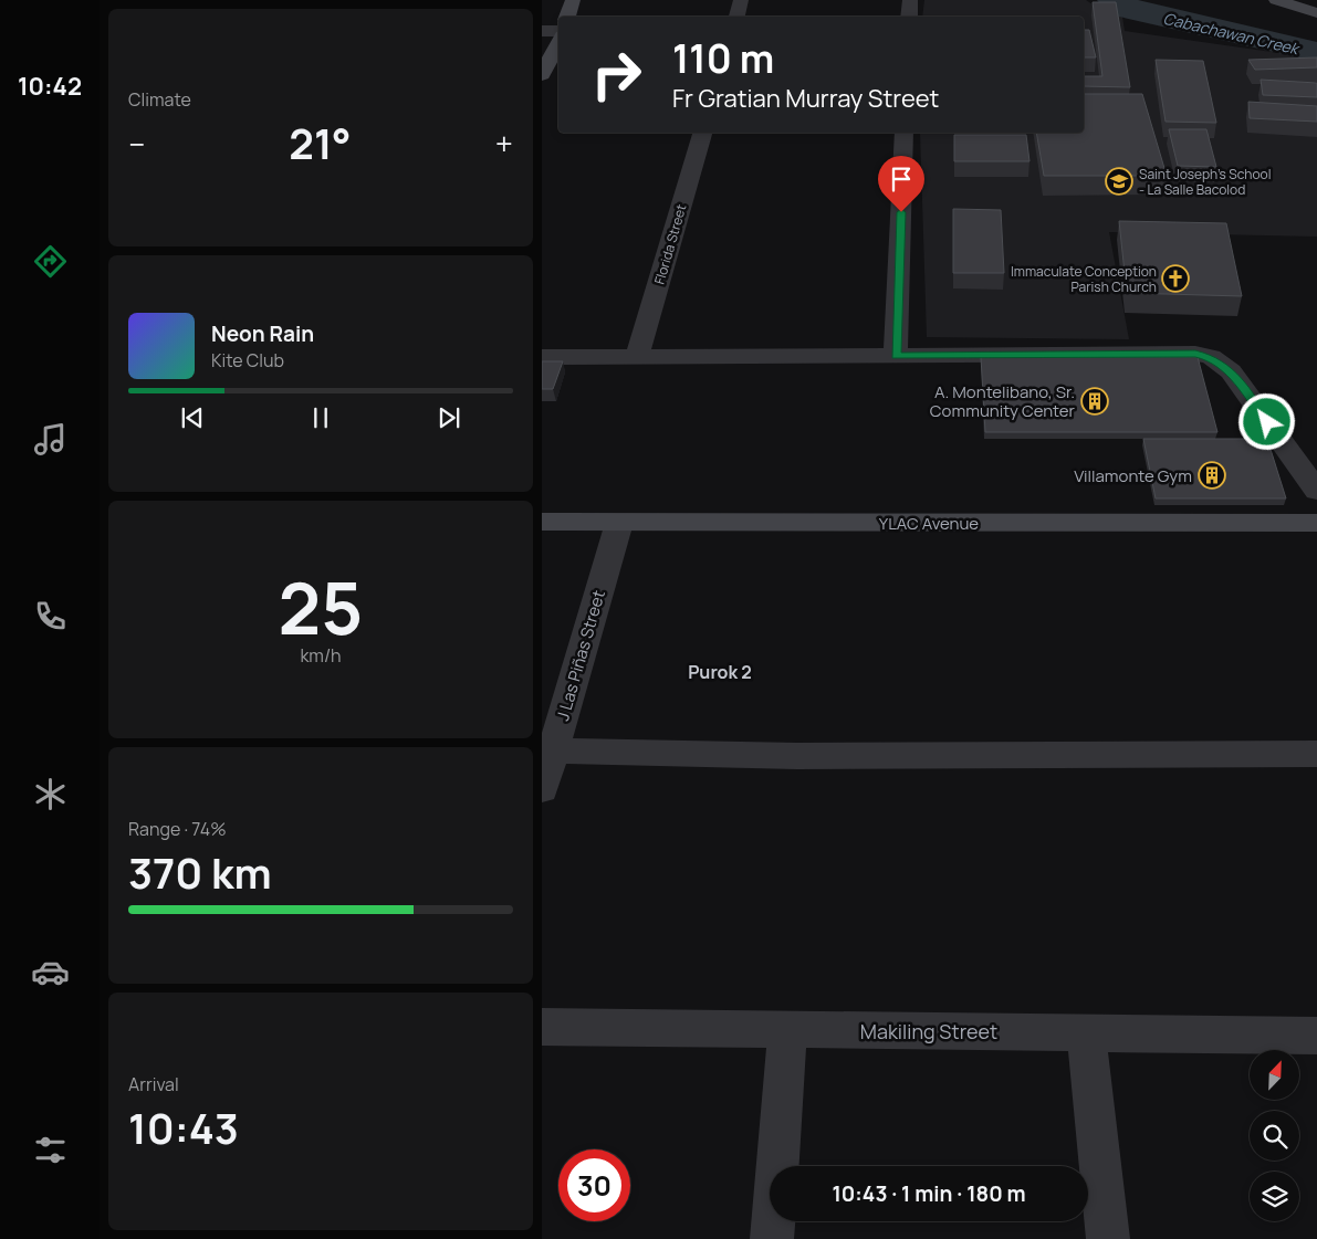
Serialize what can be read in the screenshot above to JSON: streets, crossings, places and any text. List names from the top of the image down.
{
  "streets": {
    "street": [
      "Florida Street",
      "YLAC Avenue",
      "J Las Piñas Street",
      "Makiling Street"
    ]
  },
  "crossings": [
    ["YLAC Avenue", "J Las Piñas Street"]
  ],
  "districts": ["Purok 2"],
  "water": ["Cabachawan Creek"],
  "places": {
    "school or university": ["Saint Joseph's School - La Salle Bacolod"],
    "church": ["Immaculate Conception Parish Church"],
    "building": ["A. Montelibano, Sr. Community Center", "Villamonte Gym"]
  },
  "north": "top right",
  "page": {
    "tabs": "10:42",
    "tile": [
      "Climate",
      ["25", "km/h"],
      ["Range · 74%", "370 km"],
      ["Arrival", "10:43"]
    ],
    "turn": ["110 m", "Fr Gratian Murray Street"],
    "heat": ["−", "21°", "+"],
    "song": ["Neon Rain", "Kite Club"],
    "limit": "30",
    "trip": "10:43 · 1 min · 180 m"
  }
}
